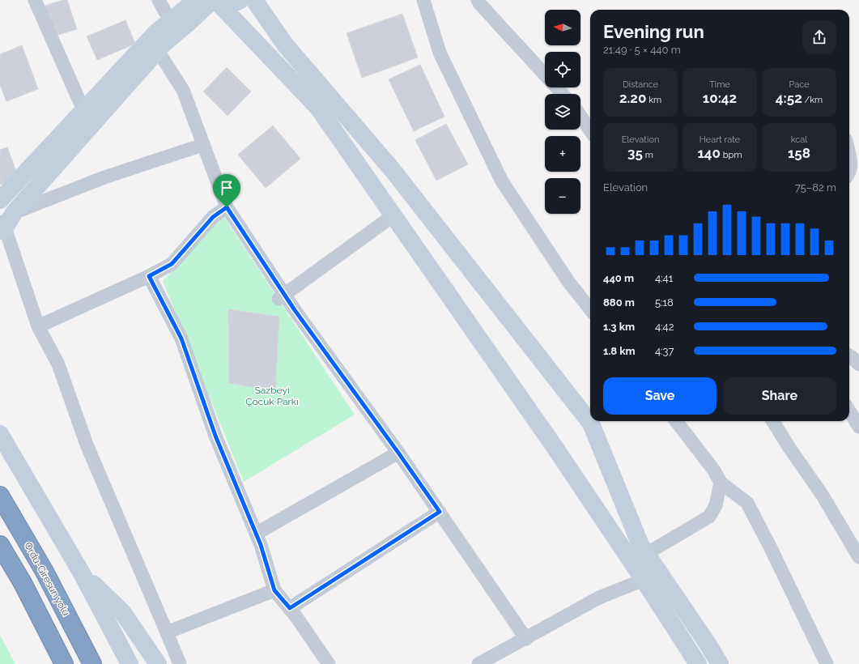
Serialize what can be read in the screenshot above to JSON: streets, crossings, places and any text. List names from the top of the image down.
{
  "streets": {
    "highway": ["Ordu-Giresun yolu"]
  },
  "parks": ["Sazbeyi Çocuk Parkı"],
  "north": "left",
  "page": {
    "map_buttons": ["+", "−"],
    "heading": ["Evening run", "21:49 · 5 × 440 m"],
    "stats": [
      ["Distance", "2.20 km"],
      ["Time", "10:42"],
      ["Pace", "4:52 /km"],
      ["Elevation", "35 m"],
      ["Heart rate", "140 bpm"],
      ["kcal", "158"]
    ],
    "chart": ["Elevation", "75–82 m"],
    "list": [
      {
        "name": "440 m",
        "note": "4:41"
      },
      {
        "name": "880 m",
        "note": "5:18"
      },
      {
        "name": "1.3 km",
        "note": "4:42"
      },
      {
        "name": "1.8 km",
        "note": "4:37"
      }
    ],
    "buttons": ["Save", "Share"]
  }
}
